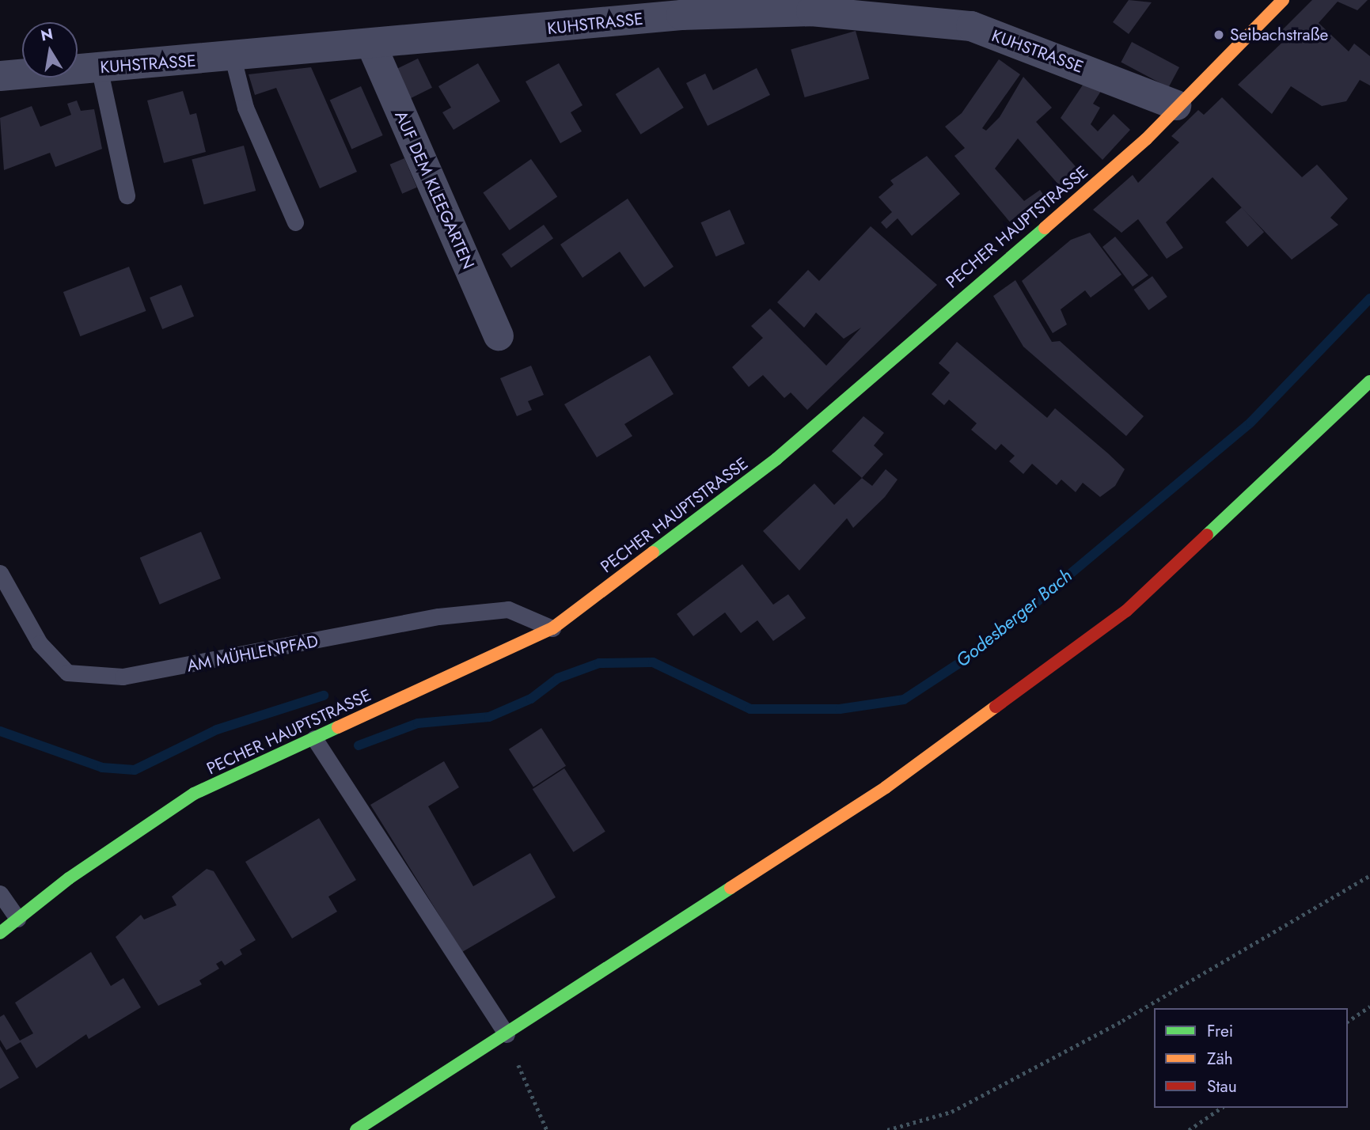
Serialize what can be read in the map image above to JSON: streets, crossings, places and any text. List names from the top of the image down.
{
  "streets": {
    "street": ["KUHSTRASSE", "AUF DEM KLEEGARTEN", "PECHER HAUPTSTRASSE"],
    "lane": ["AM MÜHLENPFAD"]
  },
  "crossings": [
    ["KUHSTRASSE", "AUF DEM KLEEGARTEN"],
    ["KUHSTRASSE", "PECHER HAUPTSTRASSE"],
    ["PECHER HAUPTSTRASSE", "AM MÜHLENPFAD"]
  ],
  "water": ["Godesberger Bach"],
  "places": ["Seibachstraße"],
  "legend": ["Frei", "Zäh", "Stau"],
  "north": "top"
}
